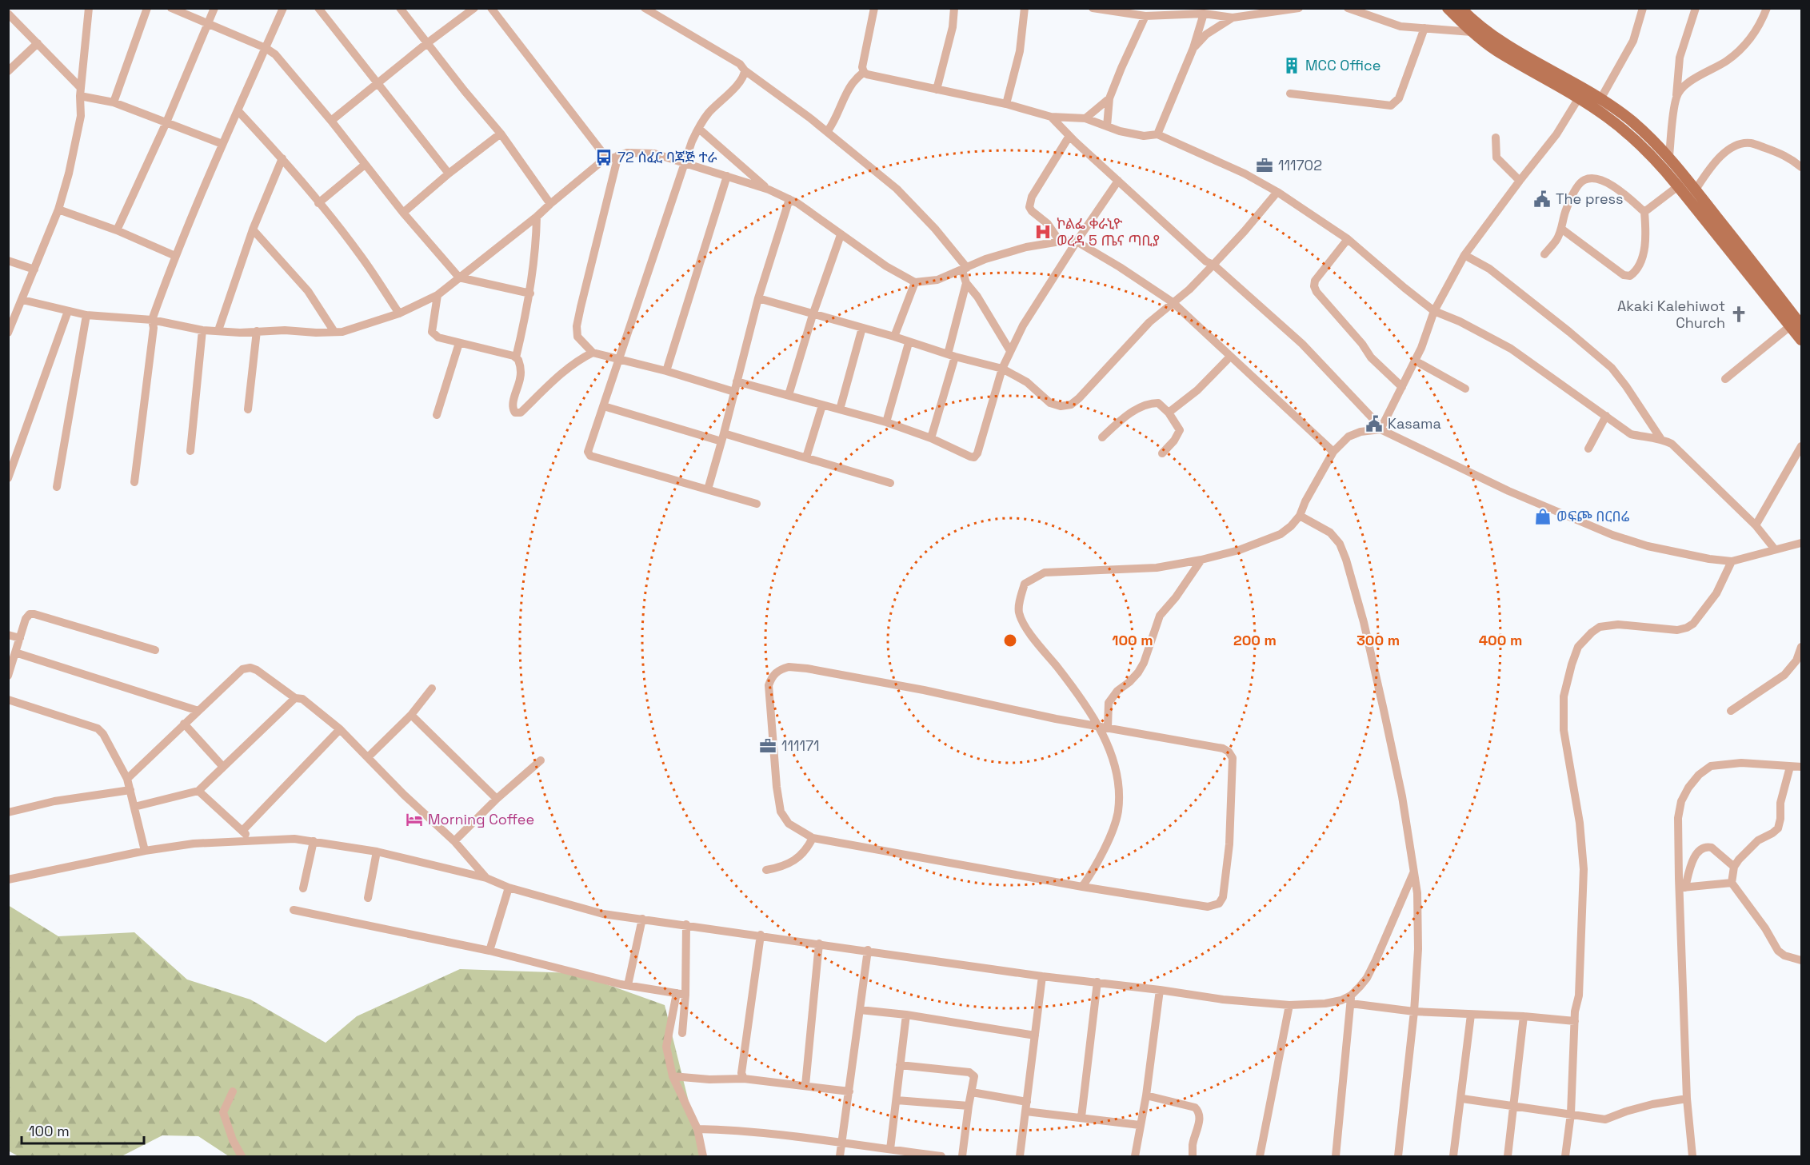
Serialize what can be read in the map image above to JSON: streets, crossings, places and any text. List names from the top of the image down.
{
  "places": {
    "building": ["MCC Office"],
    "bus stop": ["72 ሰፈር ባጃጅ ተራ"],
    "office": ["111702", "111171"],
    "public building": ["The press", "Kasama"],
    "hospital": ["ኮልፌ ቀራኒዮ ወረዳ 5 ጤና ጣቢያ"],
    "church": ["Akaki Kalehiwot Church"],
    "shop": ["ወፍጮ በርበሬ"],
    "hotel": ["Morning Coffee"]
  },
  "scale_bar": "100 m",
  "rings": [
    "100 m",
    "200 m",
    "300 m",
    "400 m"
  ]
}
